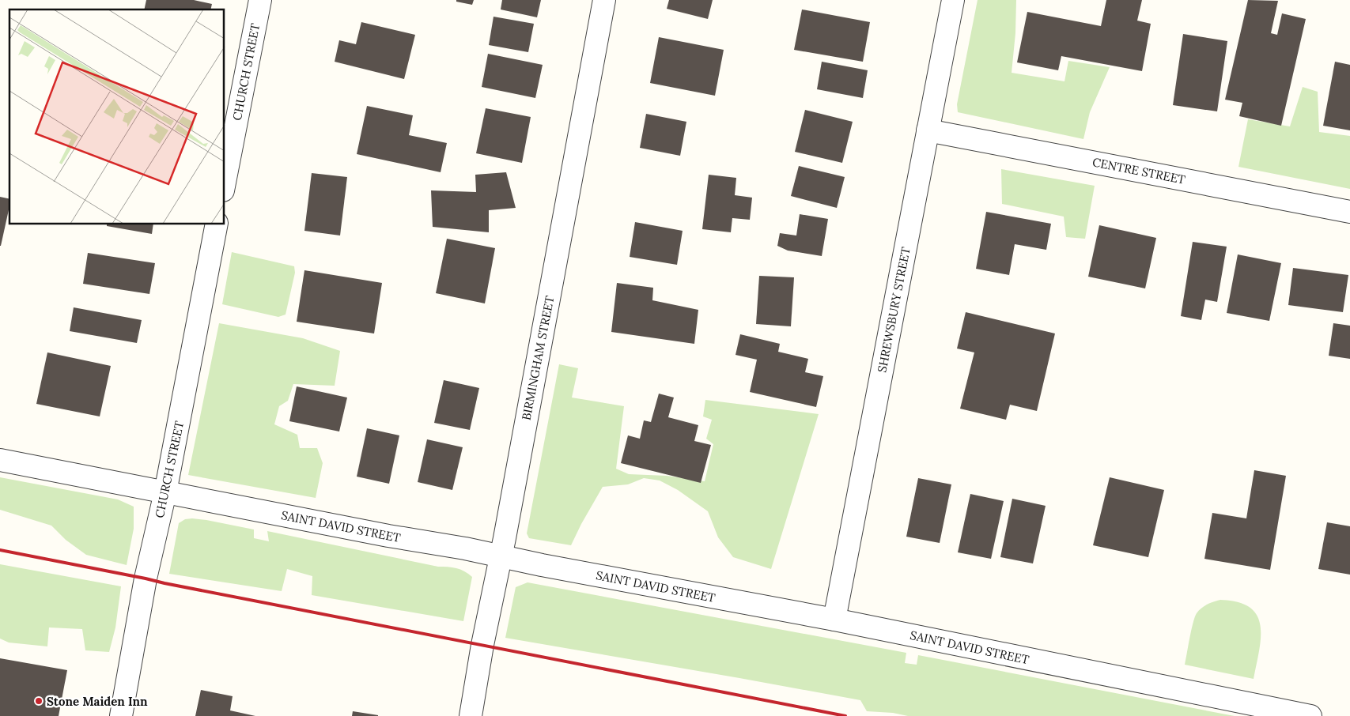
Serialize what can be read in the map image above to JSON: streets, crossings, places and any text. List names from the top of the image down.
{
  "streets": {
    "street": [
      "CHURCH STREET",
      "CENTRE STREET",
      "SHREWSBURY STREET",
      "BIRMINGHAM STREET",
      "SAINT DAVID STREET"
    ]
  },
  "crossings": [
    ["CHURCH STREET", "SAINT DAVID STREET"],
    ["CENTRE STREET", "SHREWSBURY STREET"],
    ["SHREWSBURY STREET", "SAINT DAVID STREET"],
    ["BIRMINGHAM STREET", "SAINT DAVID STREET"]
  ],
  "places": ["Stone Maiden Inn"]
}
